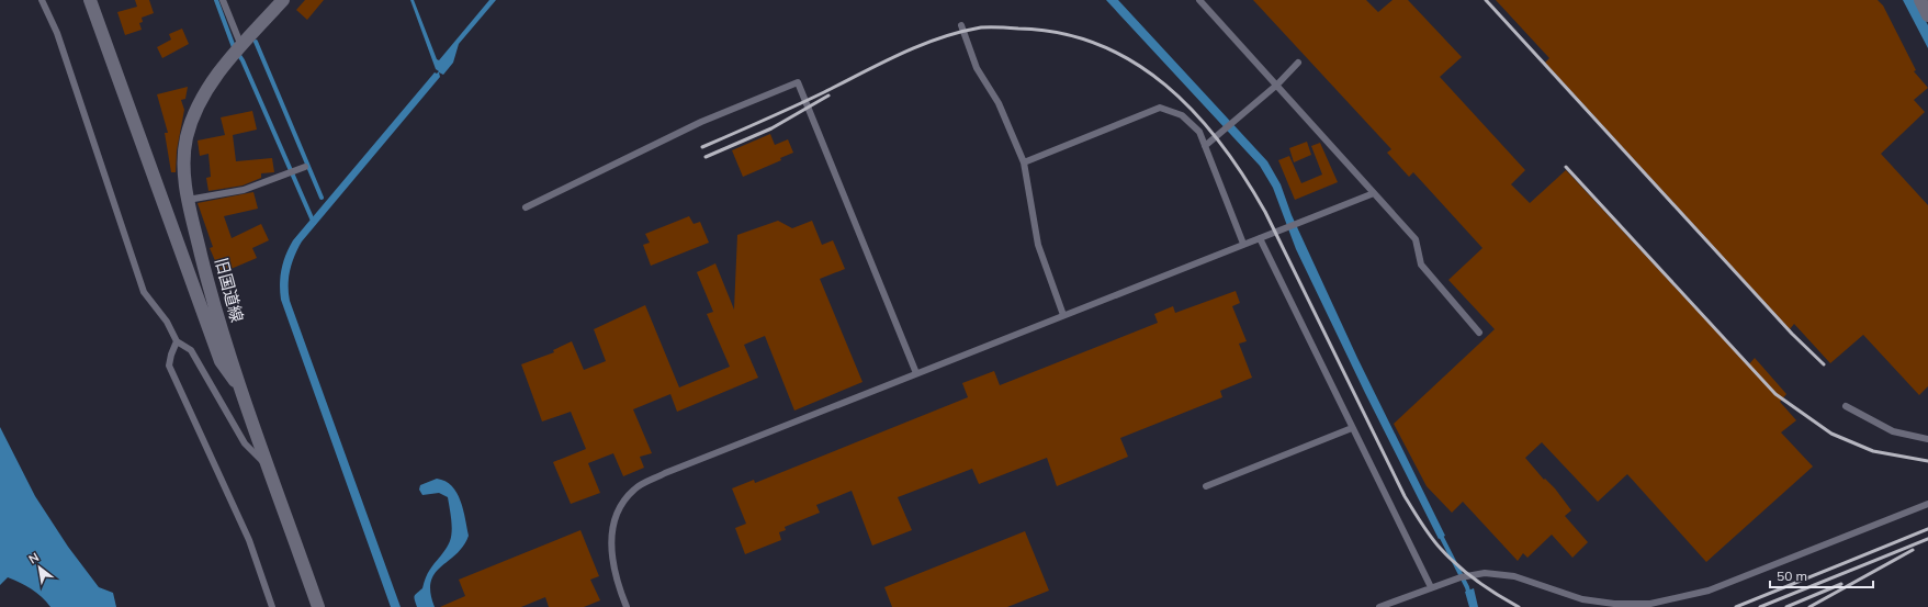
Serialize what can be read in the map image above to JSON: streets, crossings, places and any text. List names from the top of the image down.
{
  "streets": {
    "street": ["旧国道線"]
  },
  "scale_bar": "50 m",
  "north": "top left"
}
